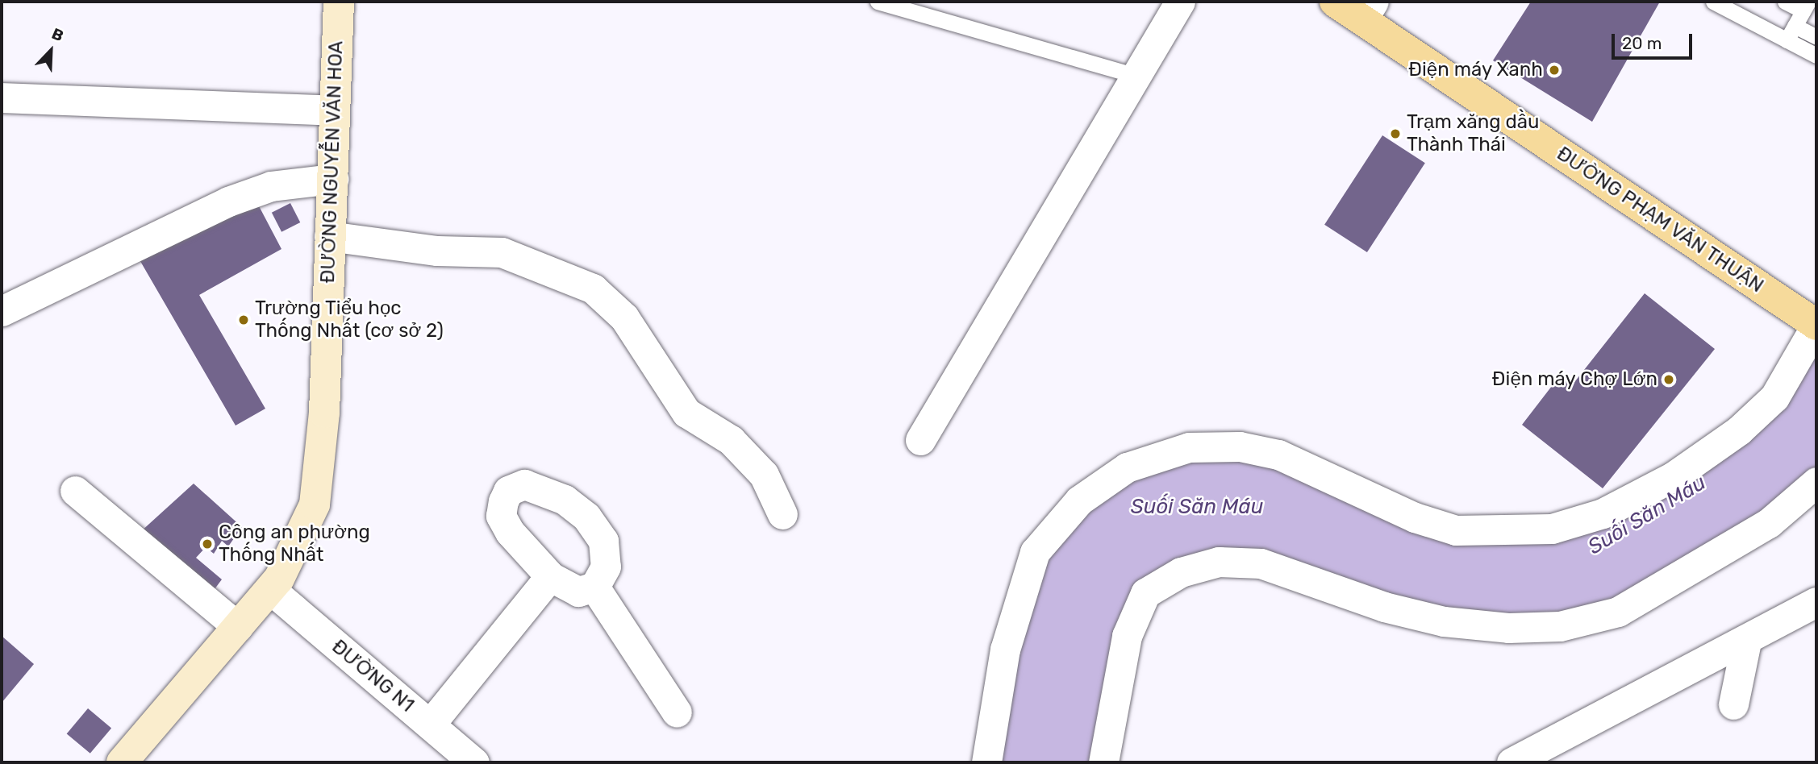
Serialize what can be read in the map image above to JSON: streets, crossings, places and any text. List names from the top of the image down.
{
  "streets": {
    "main road": ["ĐƯỜNG PHẠM VĂN THUẬN"],
    "street": ["ĐƯỜNG NGUYỄN VĂN HOA", "ĐƯỜNG N1"]
  },
  "crossings": [
    ["ĐƯỜNG NGUYỄN VĂN HOA", "ĐƯỜNG N1"]
  ],
  "water": ["Suối Săn Máu"],
  "places": [
    "Điện máy Xanh",
    "Trạm xăng dầu Thành Thái",
    "Trường Tiểu học Thống Nhất (cơ sở 2)",
    "Điện máy Chợ Lớn",
    "Công an phường Thống Nhất"
  ],
  "scale_bar": "20 m",
  "north": "top right"
}
